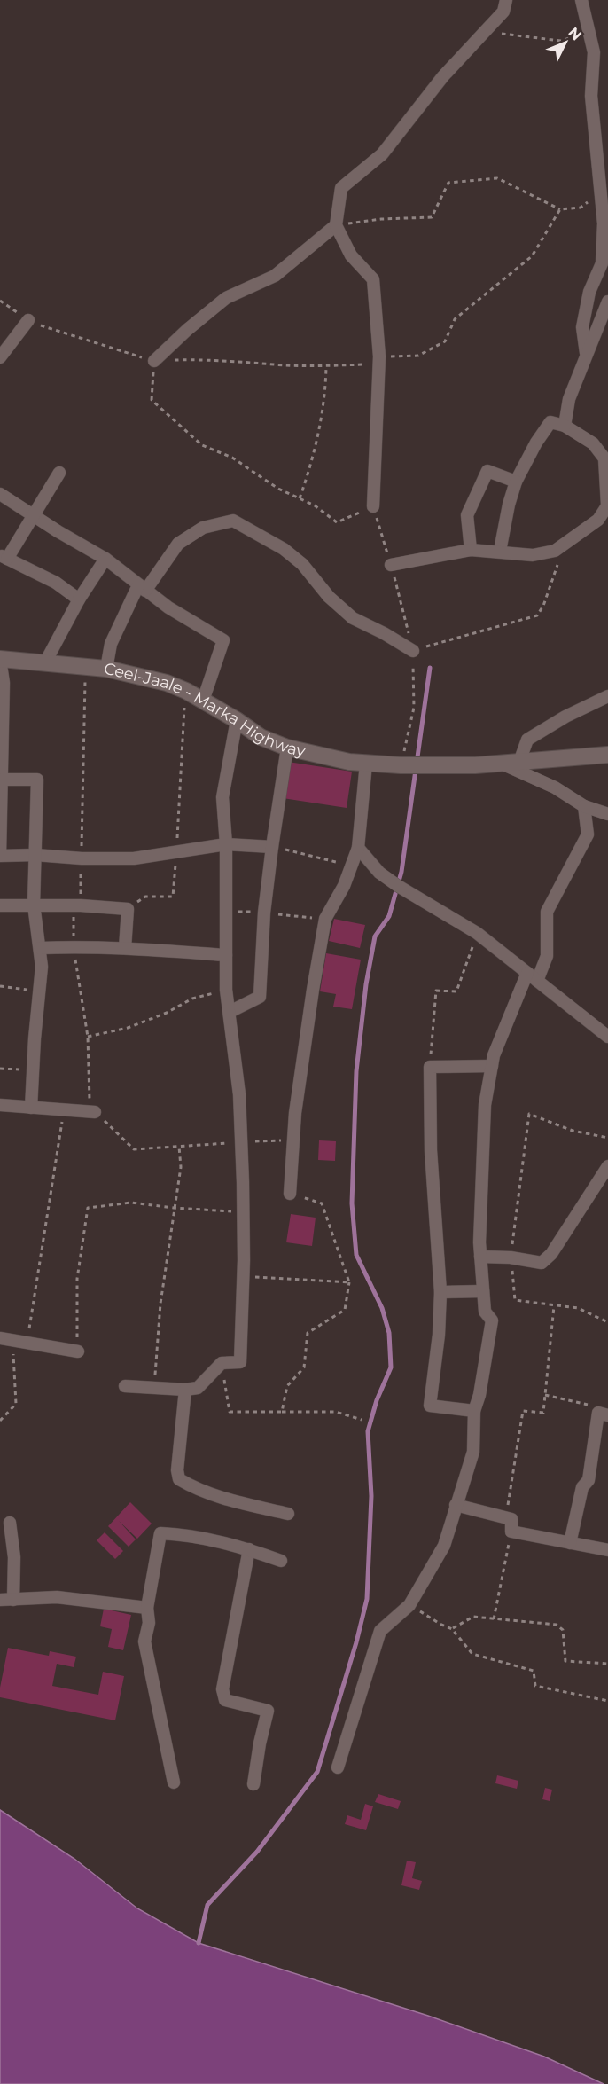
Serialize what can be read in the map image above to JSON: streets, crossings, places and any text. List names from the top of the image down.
{
  "streets": {
    "street": ["Ceel-Jaale - Marka Highway"]
  },
  "north": "top right"
}
